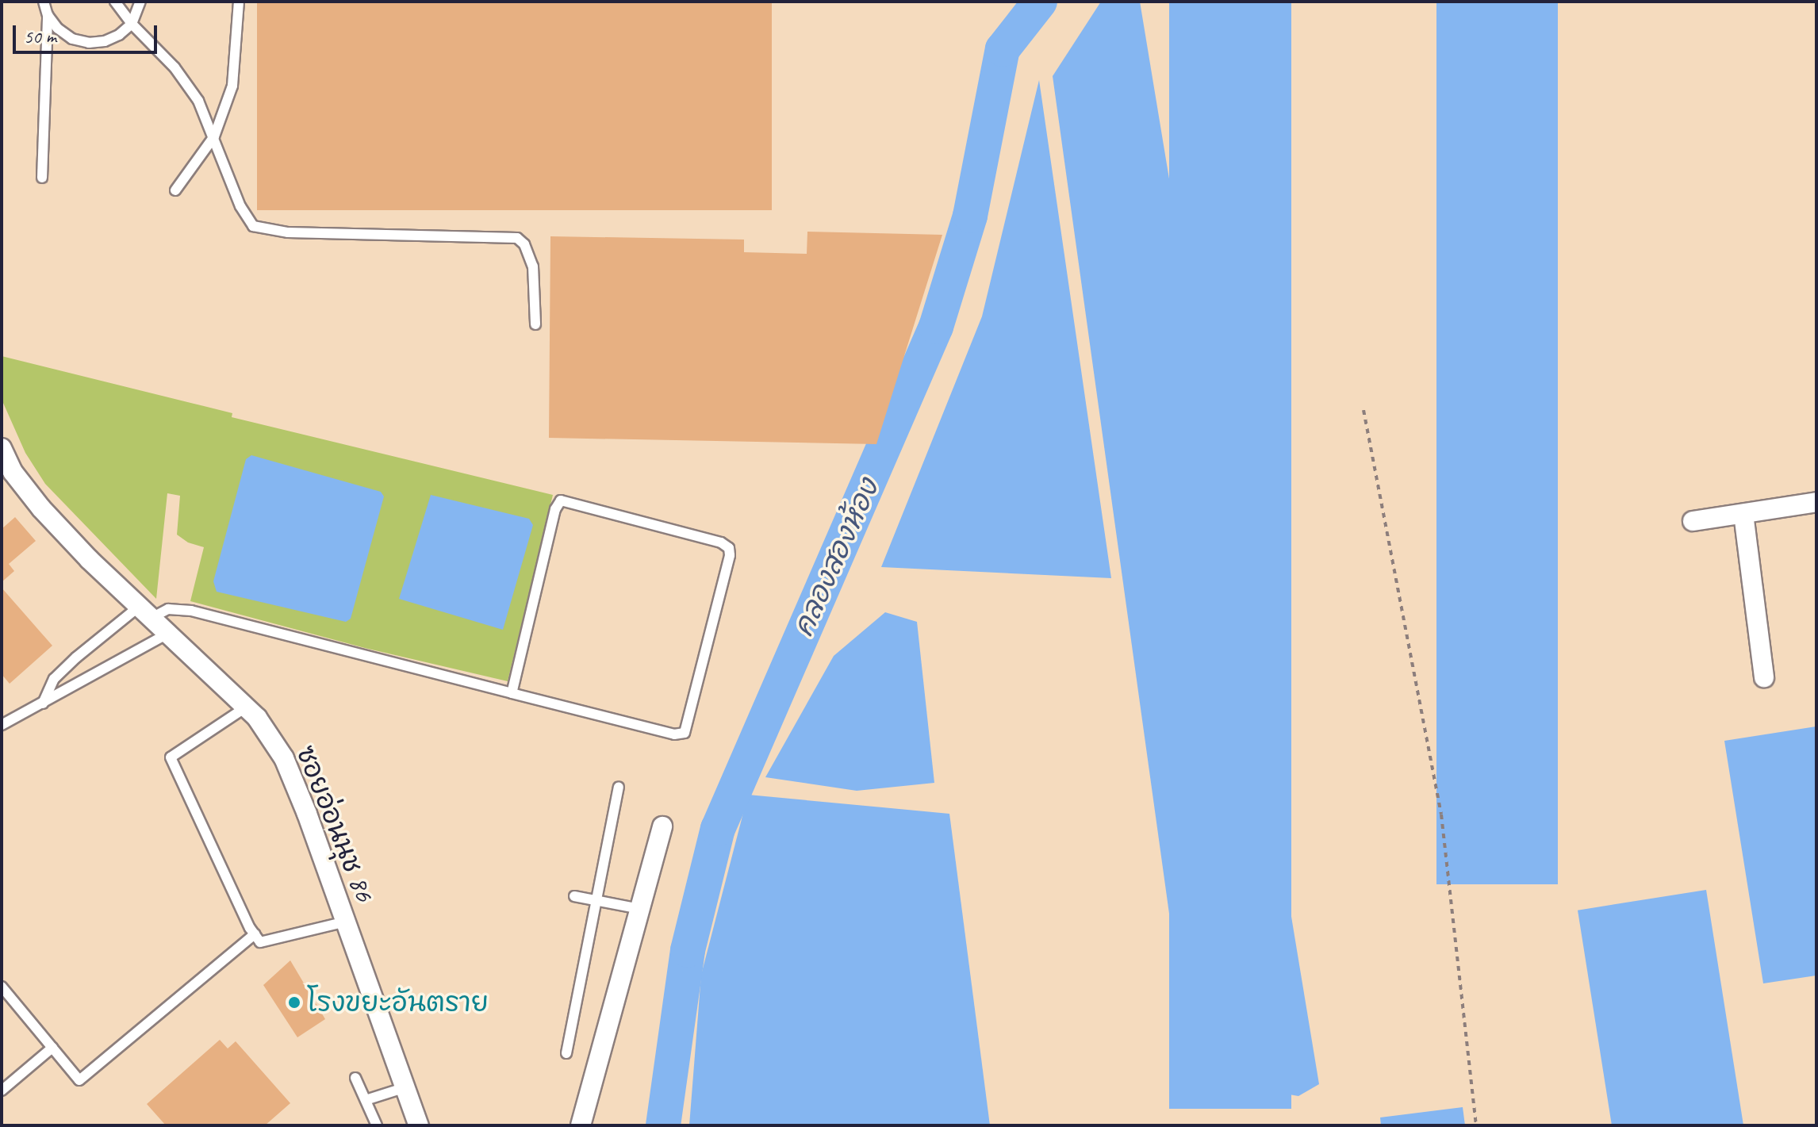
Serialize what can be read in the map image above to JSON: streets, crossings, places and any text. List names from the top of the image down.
{
  "streets": {
    "street": ["ซอยอ่อนนุช 86"]
  },
  "water": ["คลองสองห้อง"],
  "places": ["โรงขยะอันตราย"],
  "scale_bar": "50 m"
}
